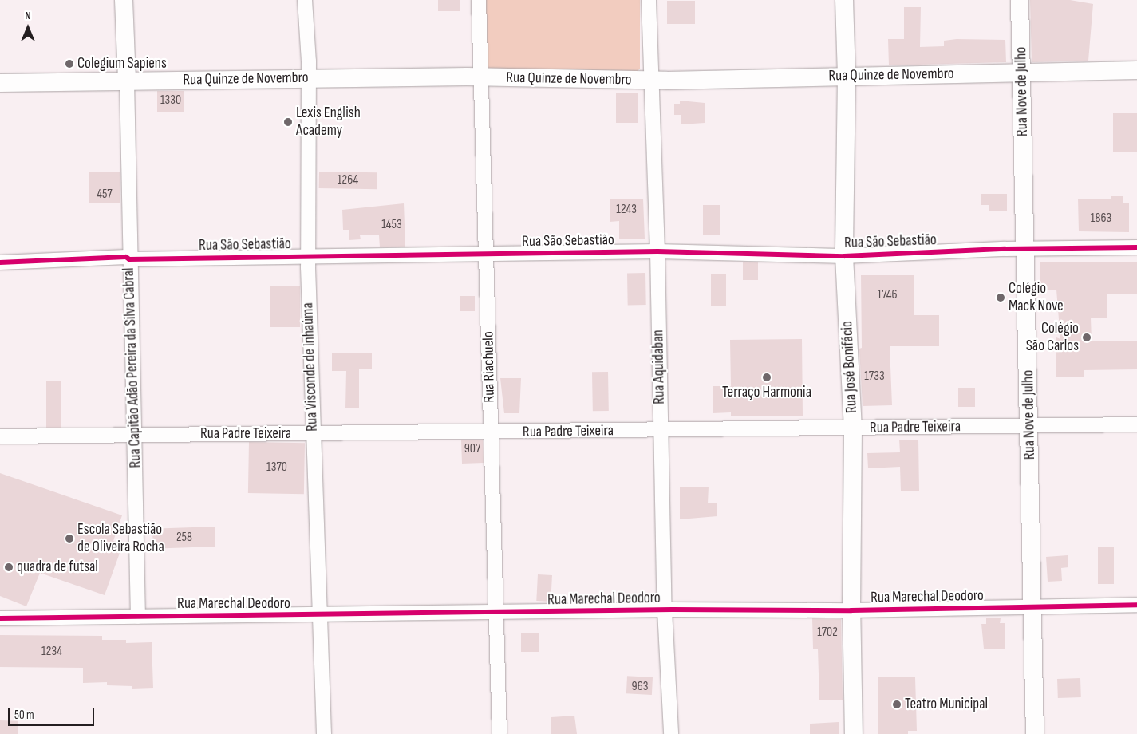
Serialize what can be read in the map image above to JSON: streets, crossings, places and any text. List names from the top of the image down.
{
  "streets": {
    "main road": [
      "Rua Quinze de Novembro",
      "Rua Nove de Julho",
      "Rua José Bonifácio",
      "Rua Capitão Adão Pereira da Silva Cabral"
    ],
    "street": [
      "Rua São Sebastião",
      "Rua Visconde de Inhaúma",
      "Rua Riachuelo",
      "Rua Aquidaban",
      "Rua Padre Teixeira",
      "Rua Marechal Deodoro"
    ]
  },
  "crossings": [
    ["Rua Quinze de Novembro", "Rua Nove de Julho"],
    ["Rua Quinze de Novembro", "Rua Visconde de Inhaúma"],
    ["Rua Quinze de Novembro", "Rua Riachuelo"],
    ["Rua Quinze de Novembro", "Rua Aquidaban"],
    ["Rua Quinze de Novembro", "Rua José Bonifácio"],
    ["Rua Quinze de Novembro", "Rua Capitão Adão Pereira da Silva Cabral"],
    ["Rua Nove de Julho", "Rua São Sebastião"],
    ["Rua Nove de Julho", "Rua Padre Teixeira"],
    ["Rua Nove de Julho", "Rua Marechal Deodoro"],
    ["Rua São Sebastião", "Rua Visconde de Inhaúma"],
    ["Rua São Sebastião", "Rua Riachuelo"],
    ["Rua São Sebastião", "Rua Aquidaban"],
    ["Rua São Sebastião", "Rua José Bonifácio"],
    ["Rua São Sebastião", "Rua Capitão Adão Pereira da Silva Cabral"],
    ["Rua Visconde de Inhaúma", "Rua Padre Teixeira"],
    ["Rua Visconde de Inhaúma", "Rua Marechal Deodoro"],
    ["Rua Riachuelo", "Rua Padre Teixeira"],
    ["Rua Riachuelo", "Rua Marechal Deodoro"],
    ["Rua Aquidaban", "Rua Padre Teixeira"],
    ["Rua Aquidaban", "Rua Marechal Deodoro"],
    ["Rua José Bonifácio", "Rua Padre Teixeira"],
    ["Rua José Bonifácio", "Rua Marechal Deodoro"],
    ["Rua Capitão Adão Pereira da Silva Cabral", "Rua Padre Teixeira"],
    ["Rua Capitão Adão Pereira da Silva Cabral", "Rua Marechal Deodoro"]
  ],
  "places": [
    "Colegium Sapiens",
    "Lexis English Academy",
    "Colégio Mack Nove",
    "Colégio São Carlos",
    "Terraço Harmonia",
    "Escola Sebastião de Oliveira Rocha",
    "quadra de futsal",
    "Teatro Municipal"
  ],
  "house_numbers": [
    "1330",
    "1264",
    "457",
    "1243",
    "1863",
    "1453",
    "1746",
    "1733",
    "907",
    "1370",
    "258",
    "1702",
    "1234",
    "963"
  ],
  "scale_bar": "50 m",
  "north": "top"
}
